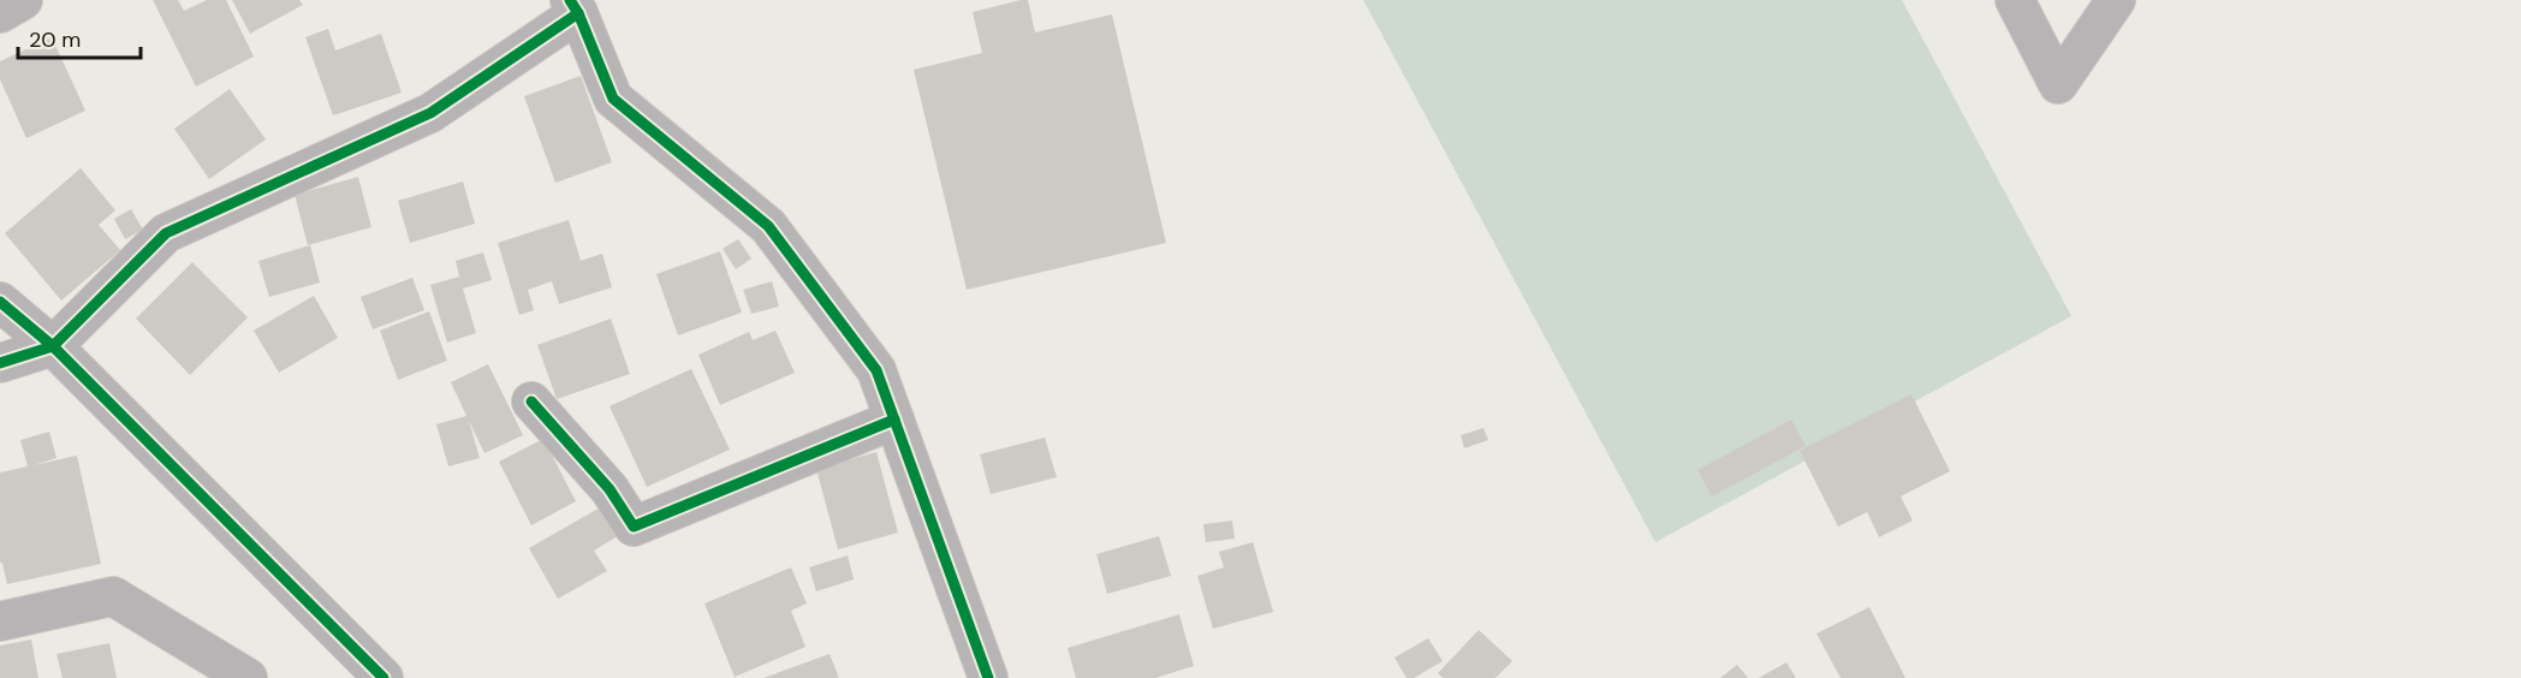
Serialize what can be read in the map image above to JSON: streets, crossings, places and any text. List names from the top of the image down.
{
  "scale_bar": "20 m"
}
